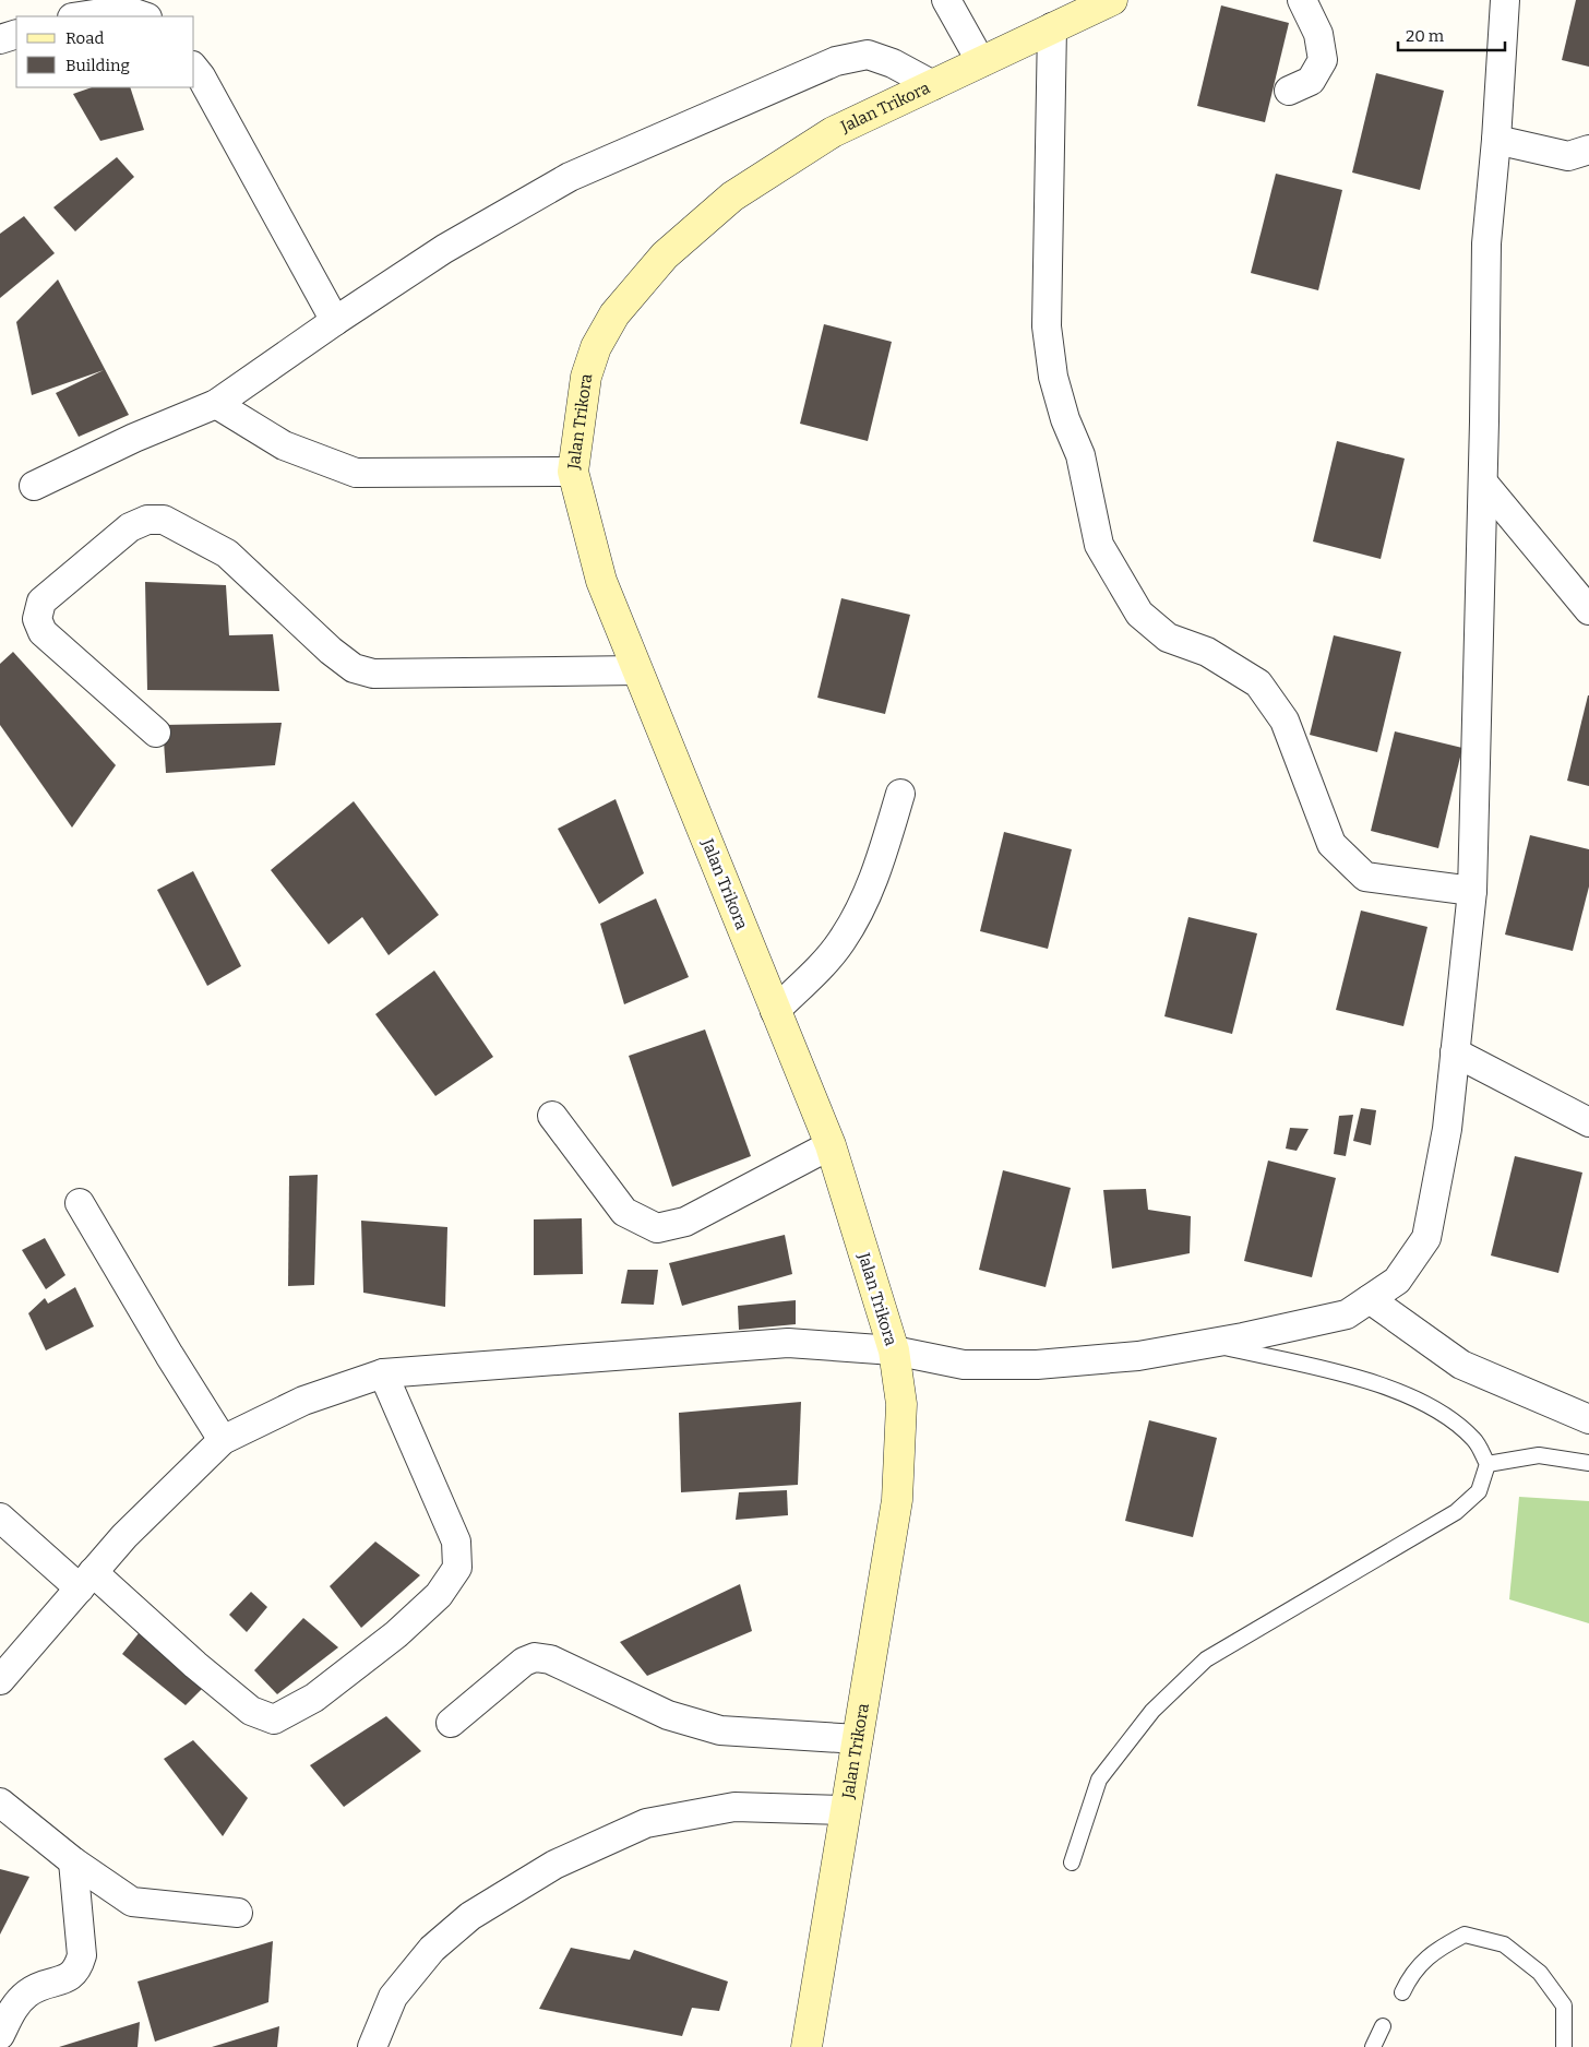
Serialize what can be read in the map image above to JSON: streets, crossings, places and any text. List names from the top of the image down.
{
  "streets": {
    "street": ["Jalan Trikora"]
  },
  "legend": ["Road", "Building"],
  "scale_bar": "20 m"
}
